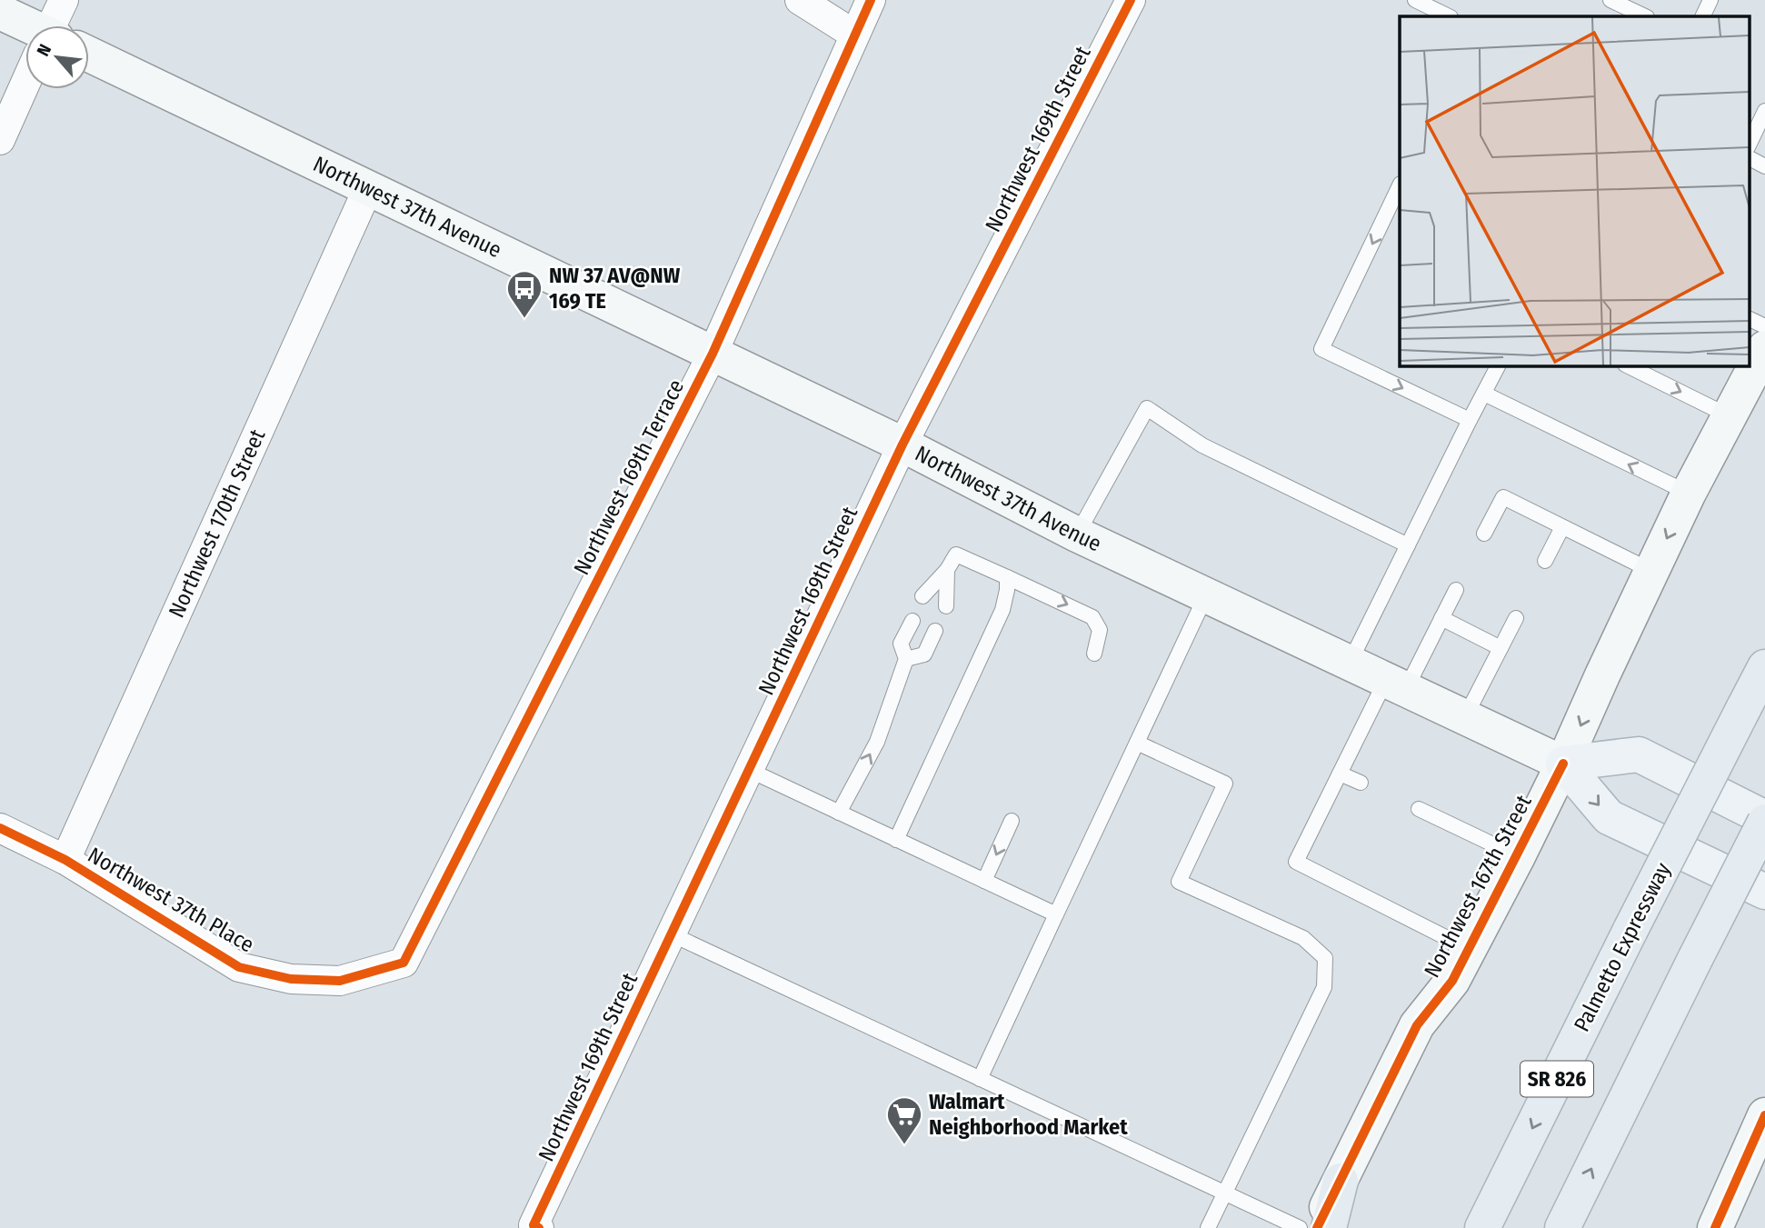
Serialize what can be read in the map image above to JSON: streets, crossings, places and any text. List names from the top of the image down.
{
  "streets": {
    "highway": ["Palmetto Expressway", "SR 826"],
    "main road": ["Northwest 37th Avenue", "Northwest 167th Street"],
    "street": [
      "Northwest 169th Street",
      "Northwest 169th Terrace",
      "Northwest 170th Street",
      "Northwest 37th Place"
    ]
  },
  "crossings": [
    ["Northwest 169th Street", "Northwest 37th Avenue"],
    ["Northwest 37th Avenue", "Northwest 169th Terrace"],
    ["Northwest 37th Avenue", "Northwest 170th Street"],
    ["Northwest 37th Avenue", "Northwest 167th Street"],
    ["Northwest 169th Terrace", "Northwest 37th Place"],
    ["Northwest 170th Street", "Northwest 37th Place"]
  ],
  "places": {
    "bus stop": ["NW 37 AV@NW 169 TE"],
    "supermarket": ["Walmart Neighborhood Market"]
  },
  "north": "top left"
}
